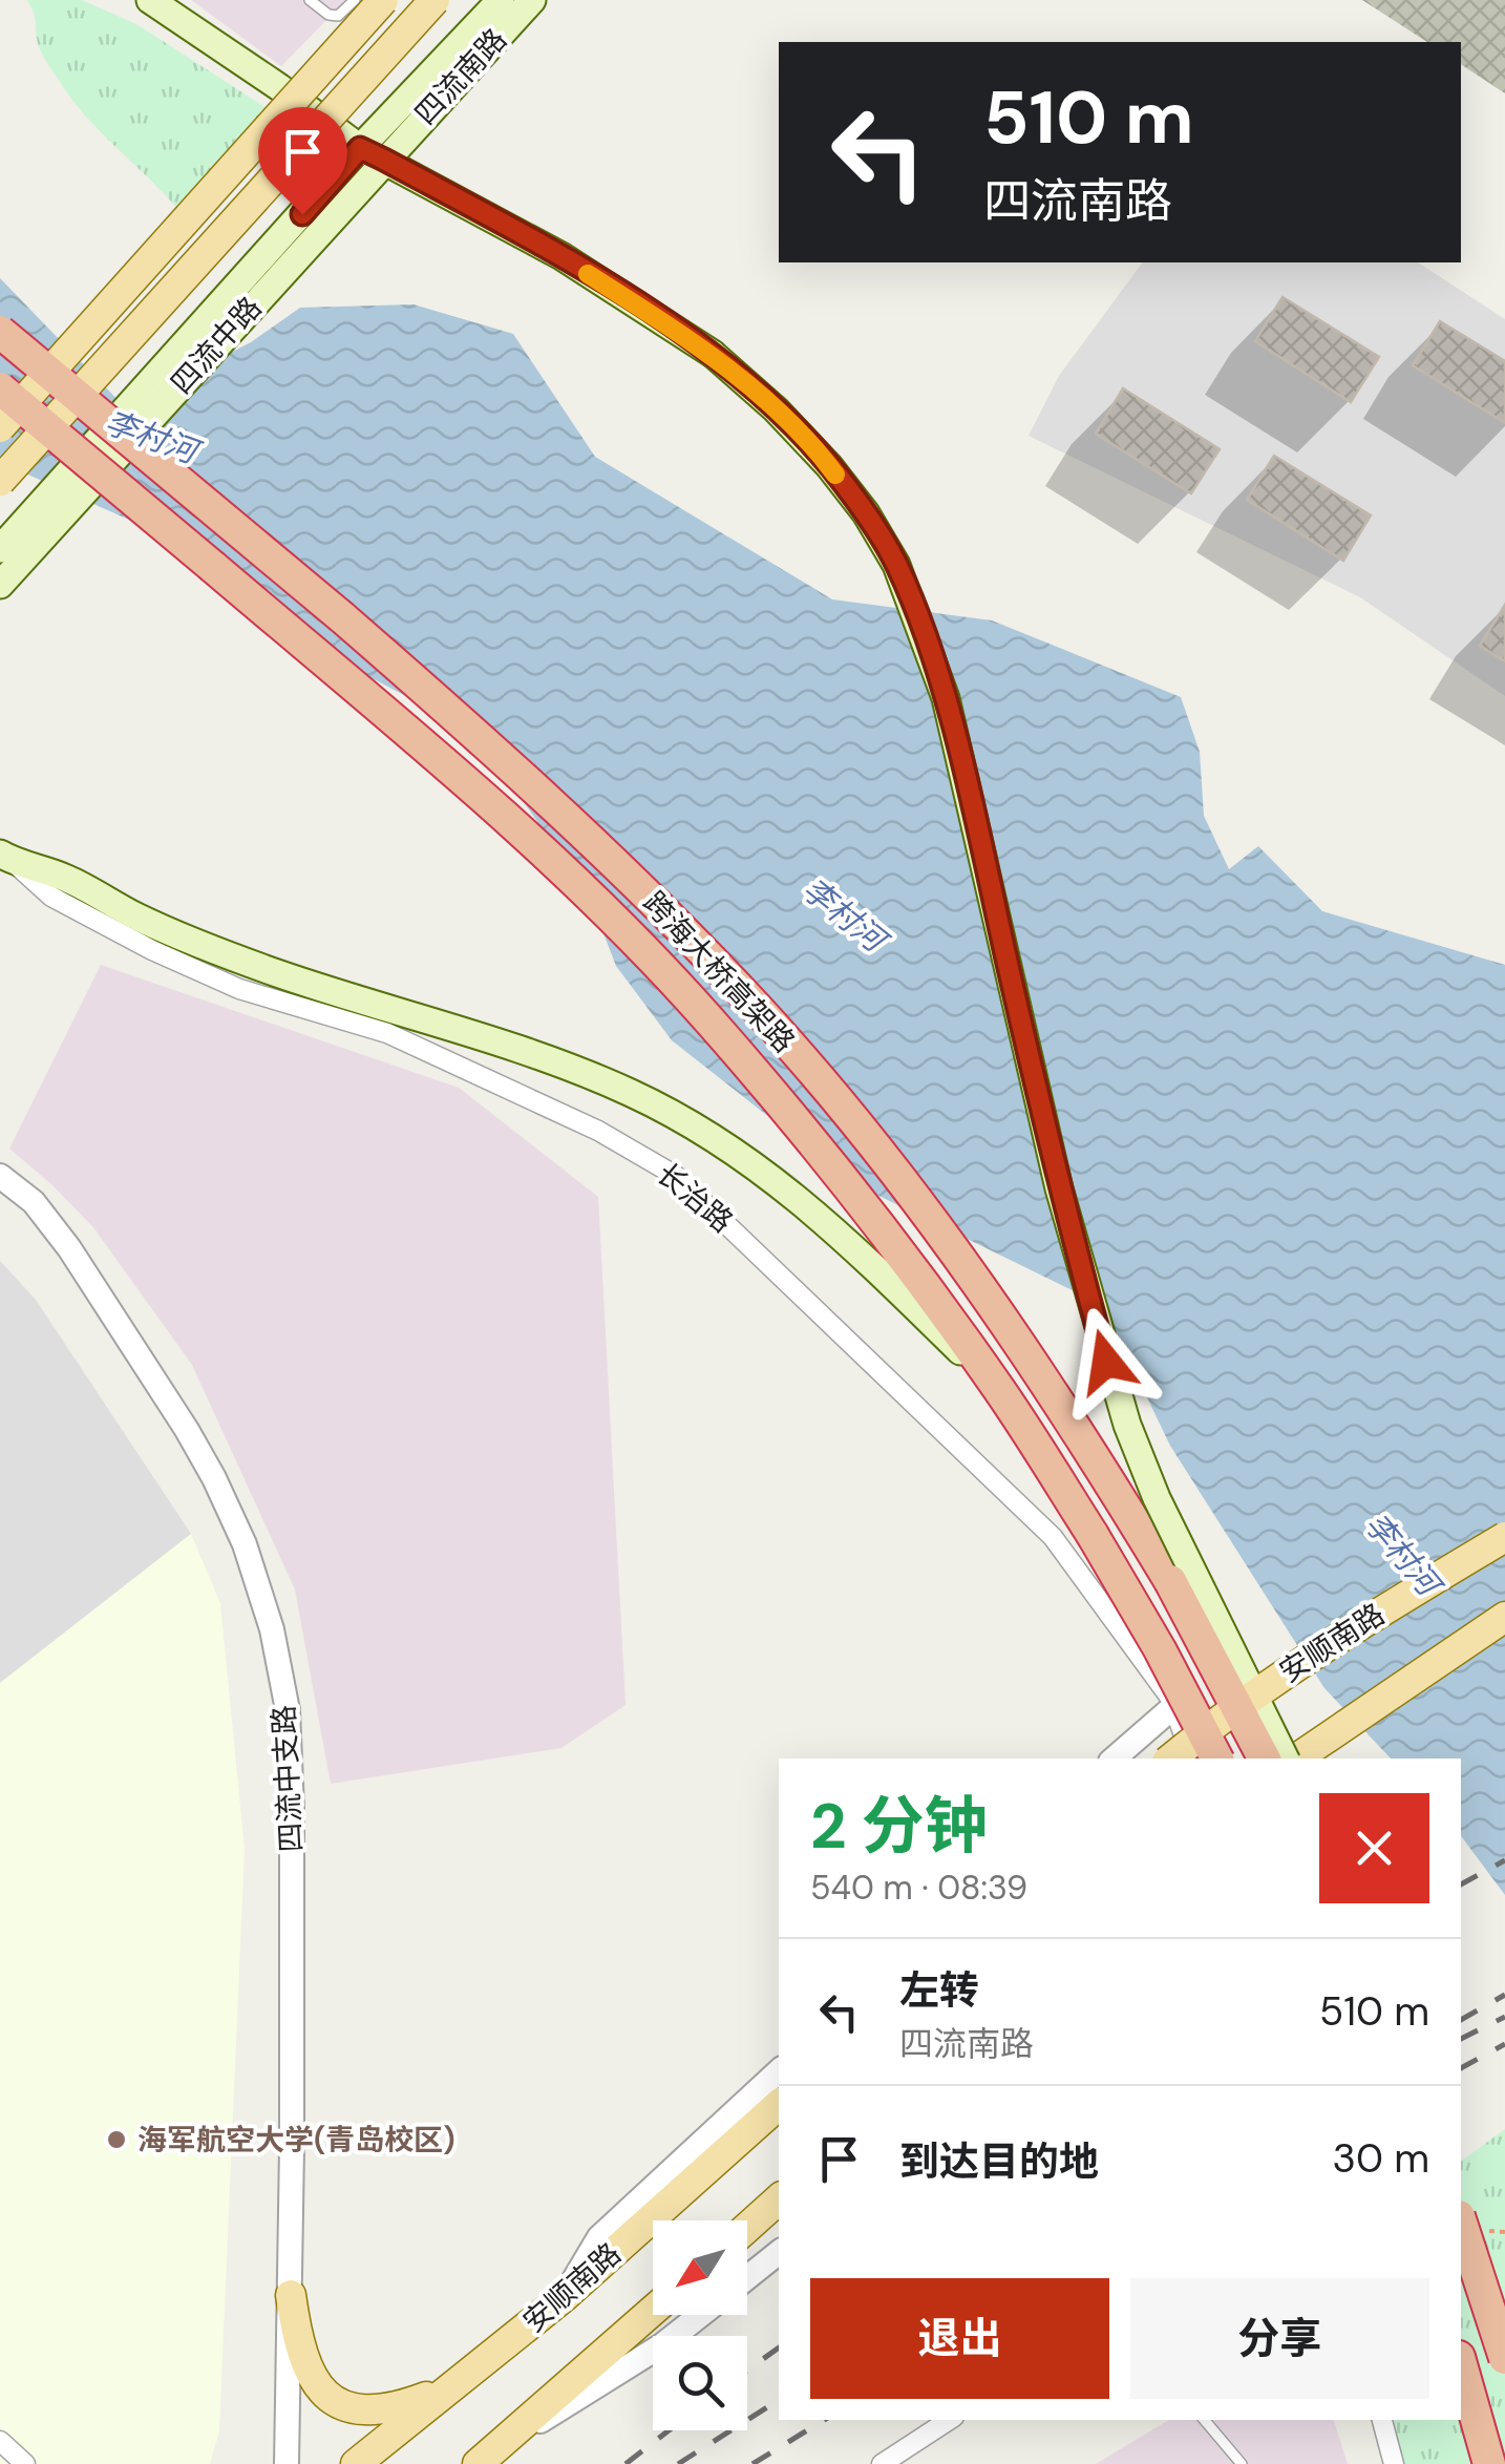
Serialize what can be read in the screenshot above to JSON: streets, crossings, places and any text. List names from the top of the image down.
{
  "streets": {
    "highway": ["跨海大桥高架路"],
    "main road": ["四流南路", "四流中路", "安顺南路"],
    "street": ["长治路", "四流中支路"]
  },
  "crossings": [
    ["四流南路", "四流中路"]
  ],
  "water": ["李村河"],
  "places": ["海军航空大学(青岛校区)"],
  "north": "bottom left",
  "page": {
    "turn": ["510 m", "四流南路"],
    "heading": ["2 分钟", "540 m · 08:39"],
    "list": [
      {
        "name": "左转",
        "note": "四流南路",
        "value": "510 m"
      },
      {
        "name": "到达目的地",
        "value": "30 m"
      }
    ],
    "buttons": ["退出", "分享"]
  }
}
